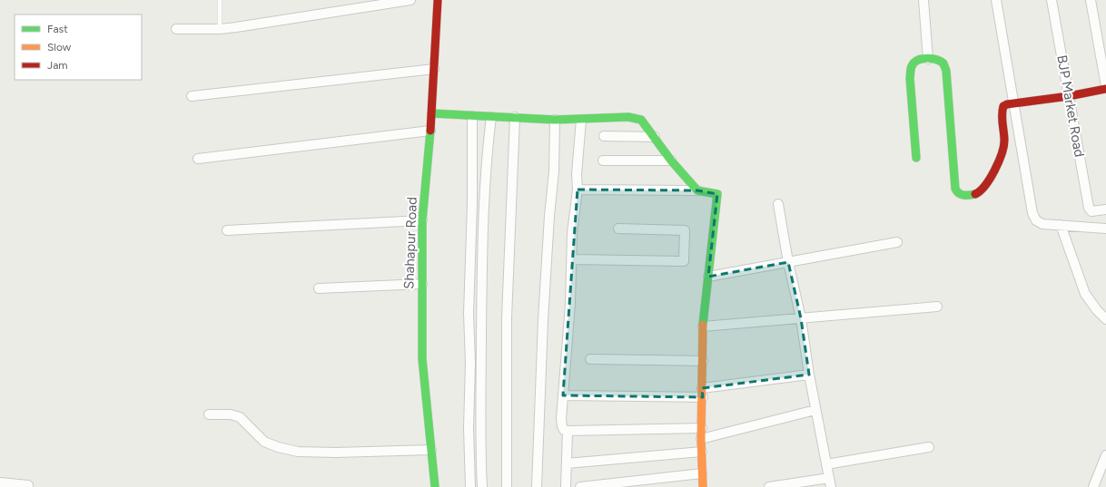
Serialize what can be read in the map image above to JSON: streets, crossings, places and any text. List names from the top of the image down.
{
  "streets": {
    "street": ["BJP Market Road", "Shahapur Road"]
  },
  "legend": ["Fast", "Slow", "Jam"]
}
